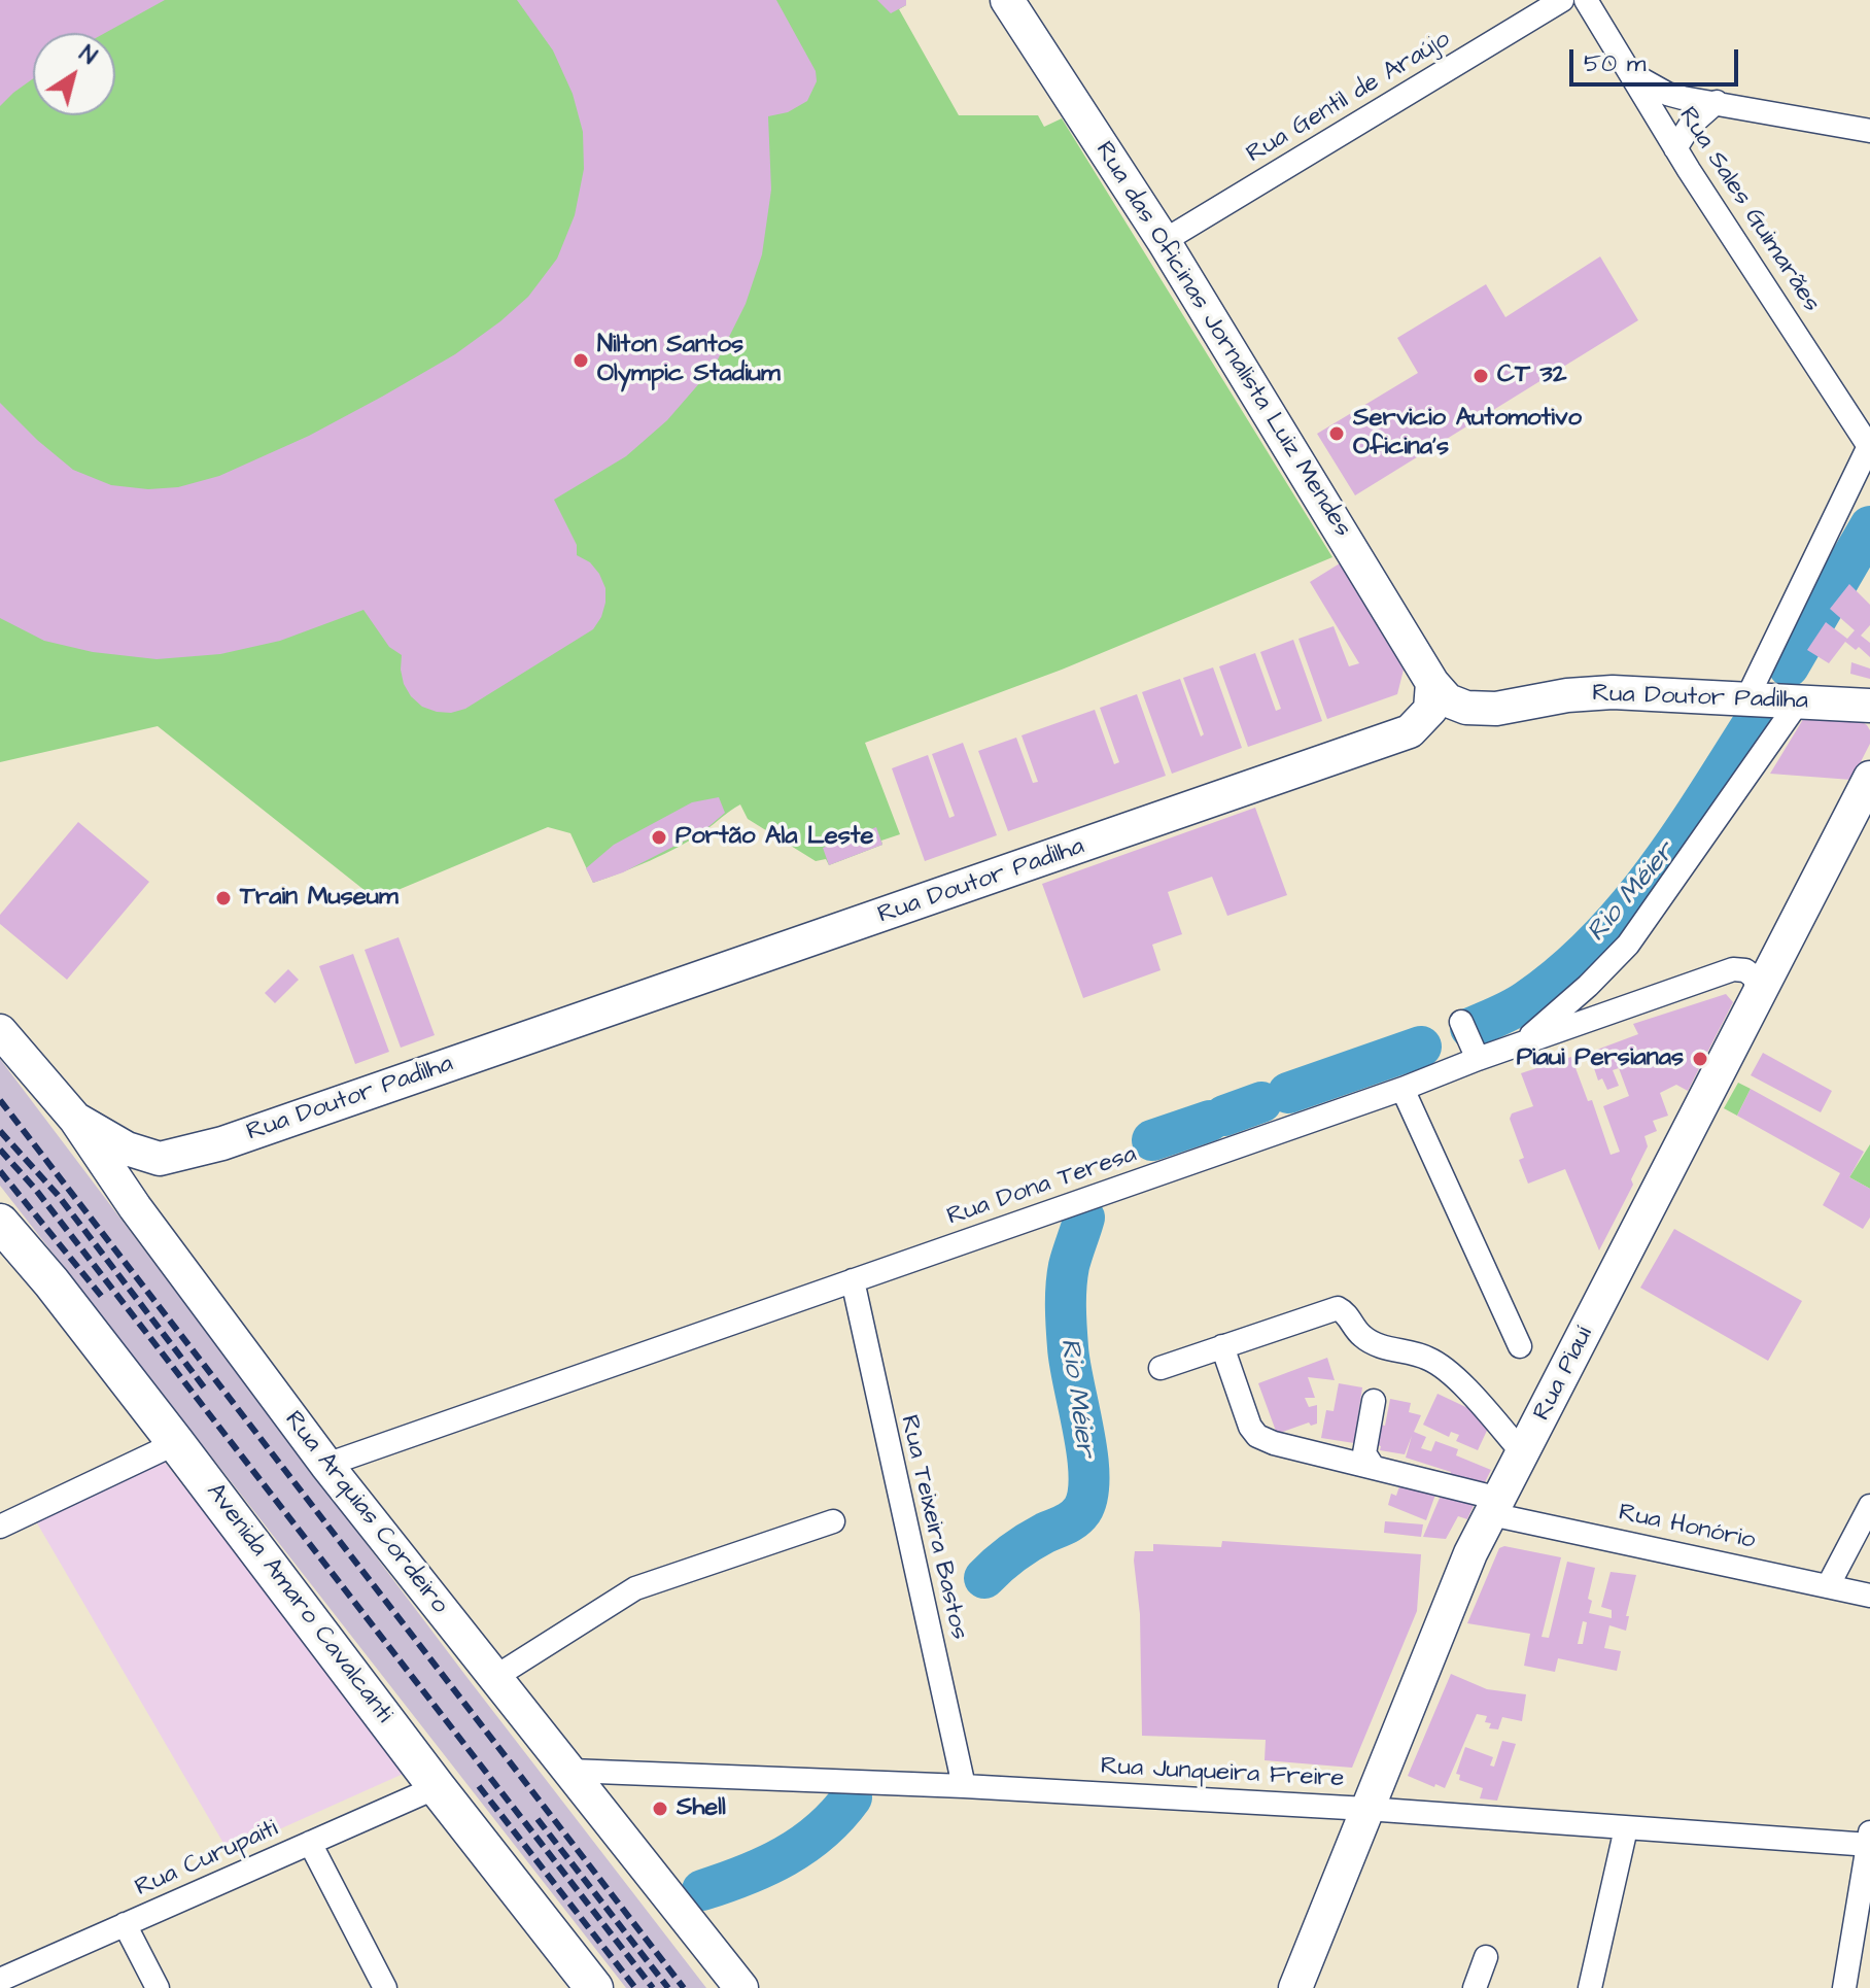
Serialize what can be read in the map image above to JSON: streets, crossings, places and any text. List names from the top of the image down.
{
  "streets": {
    "main road": ["Avenida Amaro Cavalcanti"],
    "street": [
      "Rua Gentil de Araújo",
      "Rua Sales Guimarães",
      "Rua das Oficinas Jornalista Luiz Mendes",
      "Rua Doutor Padilha",
      "Rua Dona Teresa",
      "Rua Piauí",
      "Rua Arquias Cordeiro",
      "Rua Teixeira Bastos",
      "Rua Honório",
      "Rua Junqueira Freire",
      "Rua Curupaiti"
    ]
  },
  "crossings": [
    ["Rua Gentil de Araújo", "Rua das Oficinas Jornalista Luiz Mendes"],
    ["Rua das Oficinas Jornalista Luiz Mendes", "Rua Doutor Padilha"],
    ["Rua Doutor Padilha", "Rua Arquias Cordeiro"],
    ["Rua Dona Teresa", "Rua Piauí"],
    ["Rua Dona Teresa", "Rua Arquias Cordeiro"],
    ["Rua Dona Teresa", "Rua Teixeira Bastos"],
    ["Rua Piauí", "Rua Honório"],
    ["Rua Piauí", "Rua Junqueira Freire"],
    ["Rua Arquias Cordeiro", "Rua Junqueira Freire"],
    ["Rua Teixeira Bastos", "Rua Junqueira Freire"],
    ["Avenida Amaro Cavalcanti", "Rua Curupaiti"]
  ],
  "water": ["Rio Méier"],
  "places": [
    "Nilton Santos Olympic Stadium",
    "CT 32",
    "Servicio Automotivo Oficina's",
    "Portão Ala Leste",
    "Train Museum",
    "Piaui Persianas",
    "Shell"
  ],
  "scale_bar": "50 m",
  "north": "top right"
}
